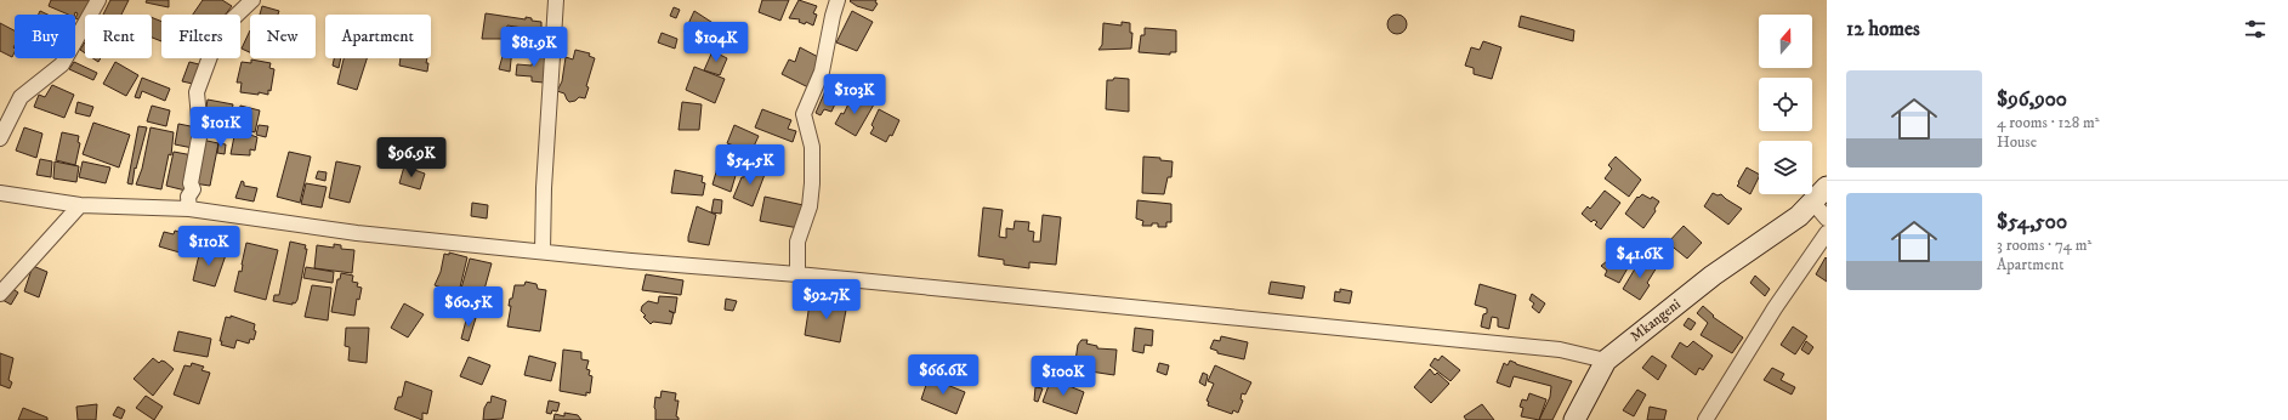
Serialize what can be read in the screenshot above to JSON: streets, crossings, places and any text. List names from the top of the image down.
{
  "streets": {
    "street": ["Mkangeni"]
  },
  "north": "top",
  "page": {
    "heading": "12 homes",
    "chip": [
      "Buy",
      "Rent",
      "Filters",
      "New",
      "Apartment"
    ],
    "price": [
      "$104K",
      "$81.9K",
      "$103K",
      "$101K",
      "$96.9K",
      "$54.5K",
      "$110K",
      "$41.6K",
      "$92.7K",
      "$60.5K",
      "$66.6K",
      "$100K"
    ],
    "list": [
      {
        "name": "$96,900",
        "note": "4 rooms · 128 m² · House"
      },
      {
        "name": "$54,500",
        "note": "3 rooms · 74 m² · Apartment"
      }
    ]
  }
}
